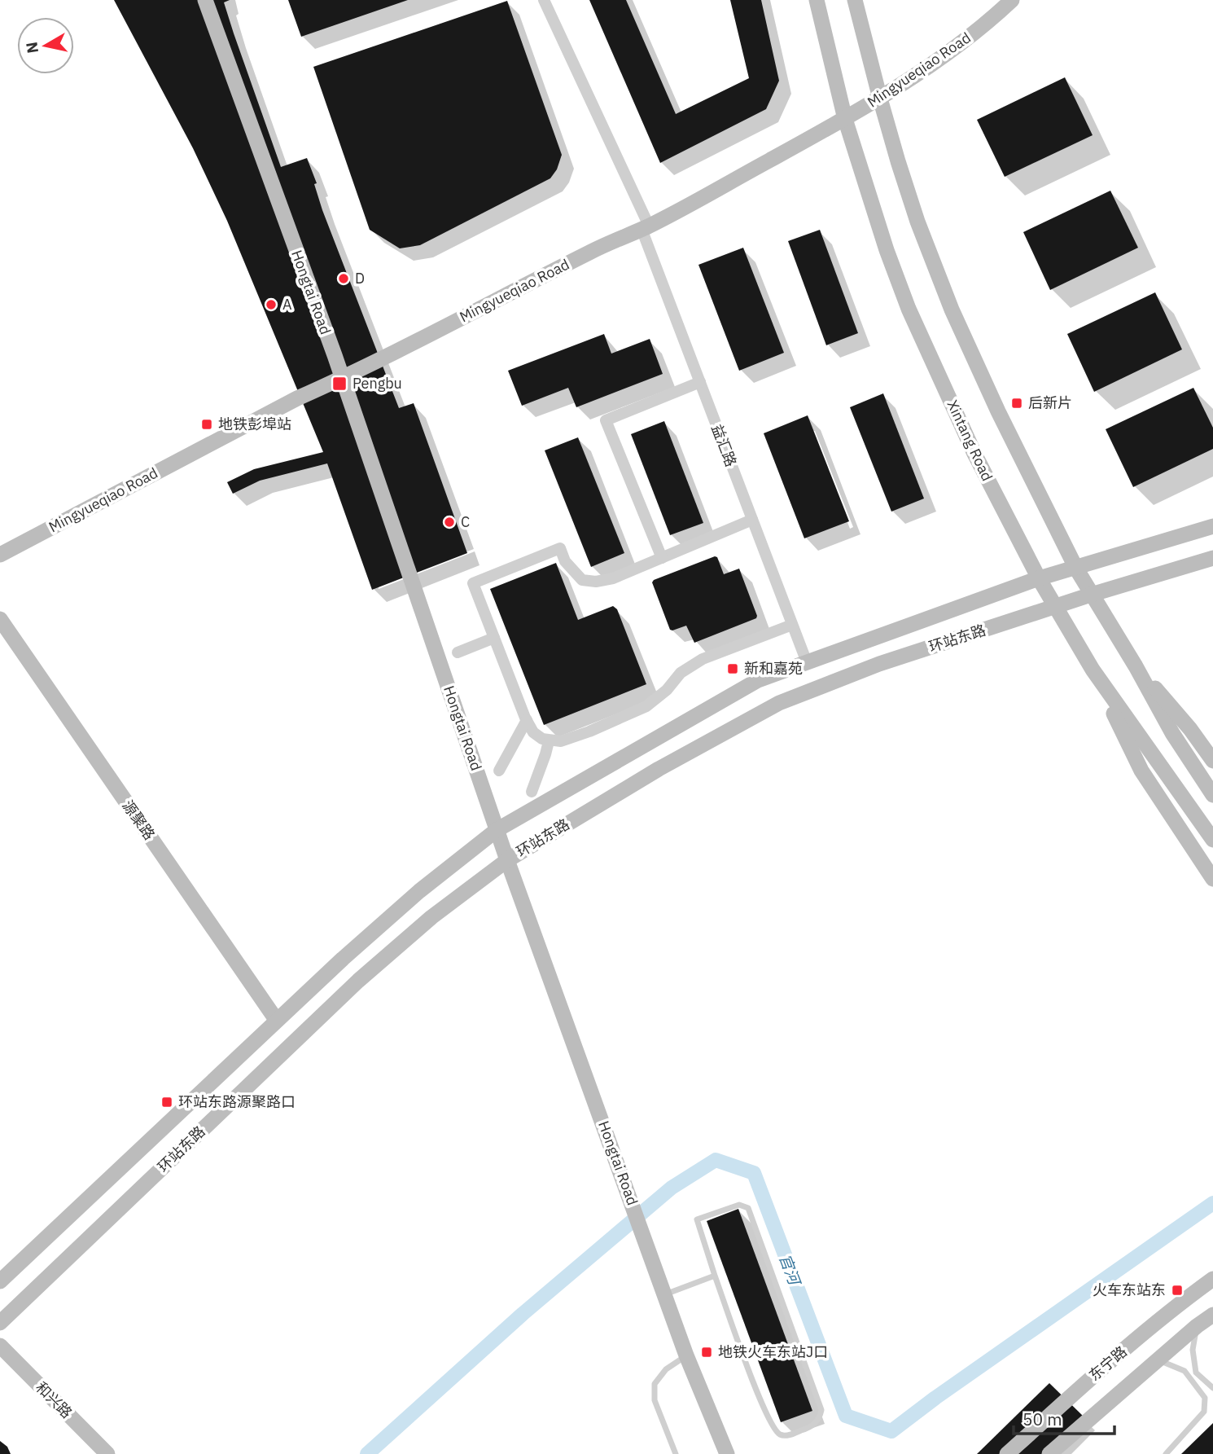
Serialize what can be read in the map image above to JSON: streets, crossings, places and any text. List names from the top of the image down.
{
  "streets": {
    "main road": [
      "Mingyueqiao Road",
      "Hongtai Road",
      "Xintang Road",
      "环站东路",
      "源聚路",
      "东宁路",
      "和兴路"
    ],
    "street": ["益汇路"]
  },
  "crossings": [
    ["Mingyueqiao Road", "Hongtai Road"],
    ["Mingyueqiao Road", "Xintang Road"],
    ["Mingyueqiao Road", "益汇路"],
    ["Hongtai Road", "环站东路"],
    ["Xintang Road", "环站东路"],
    ["益汇路", "环站东路"],
    ["环站东路", "源聚路"]
  ],
  "water": ["官河"],
  "places": {
    "other": ["D", "A", "C"],
    "transit": [
      "Pengbu",
      "后新片",
      "地铁彭埠站",
      "新和嘉苑",
      "环站东路源聚路口",
      "火车东站东",
      "地铁火车东站J口"
    ]
  },
  "scale_bar": "50 m",
  "north": "left"
}
